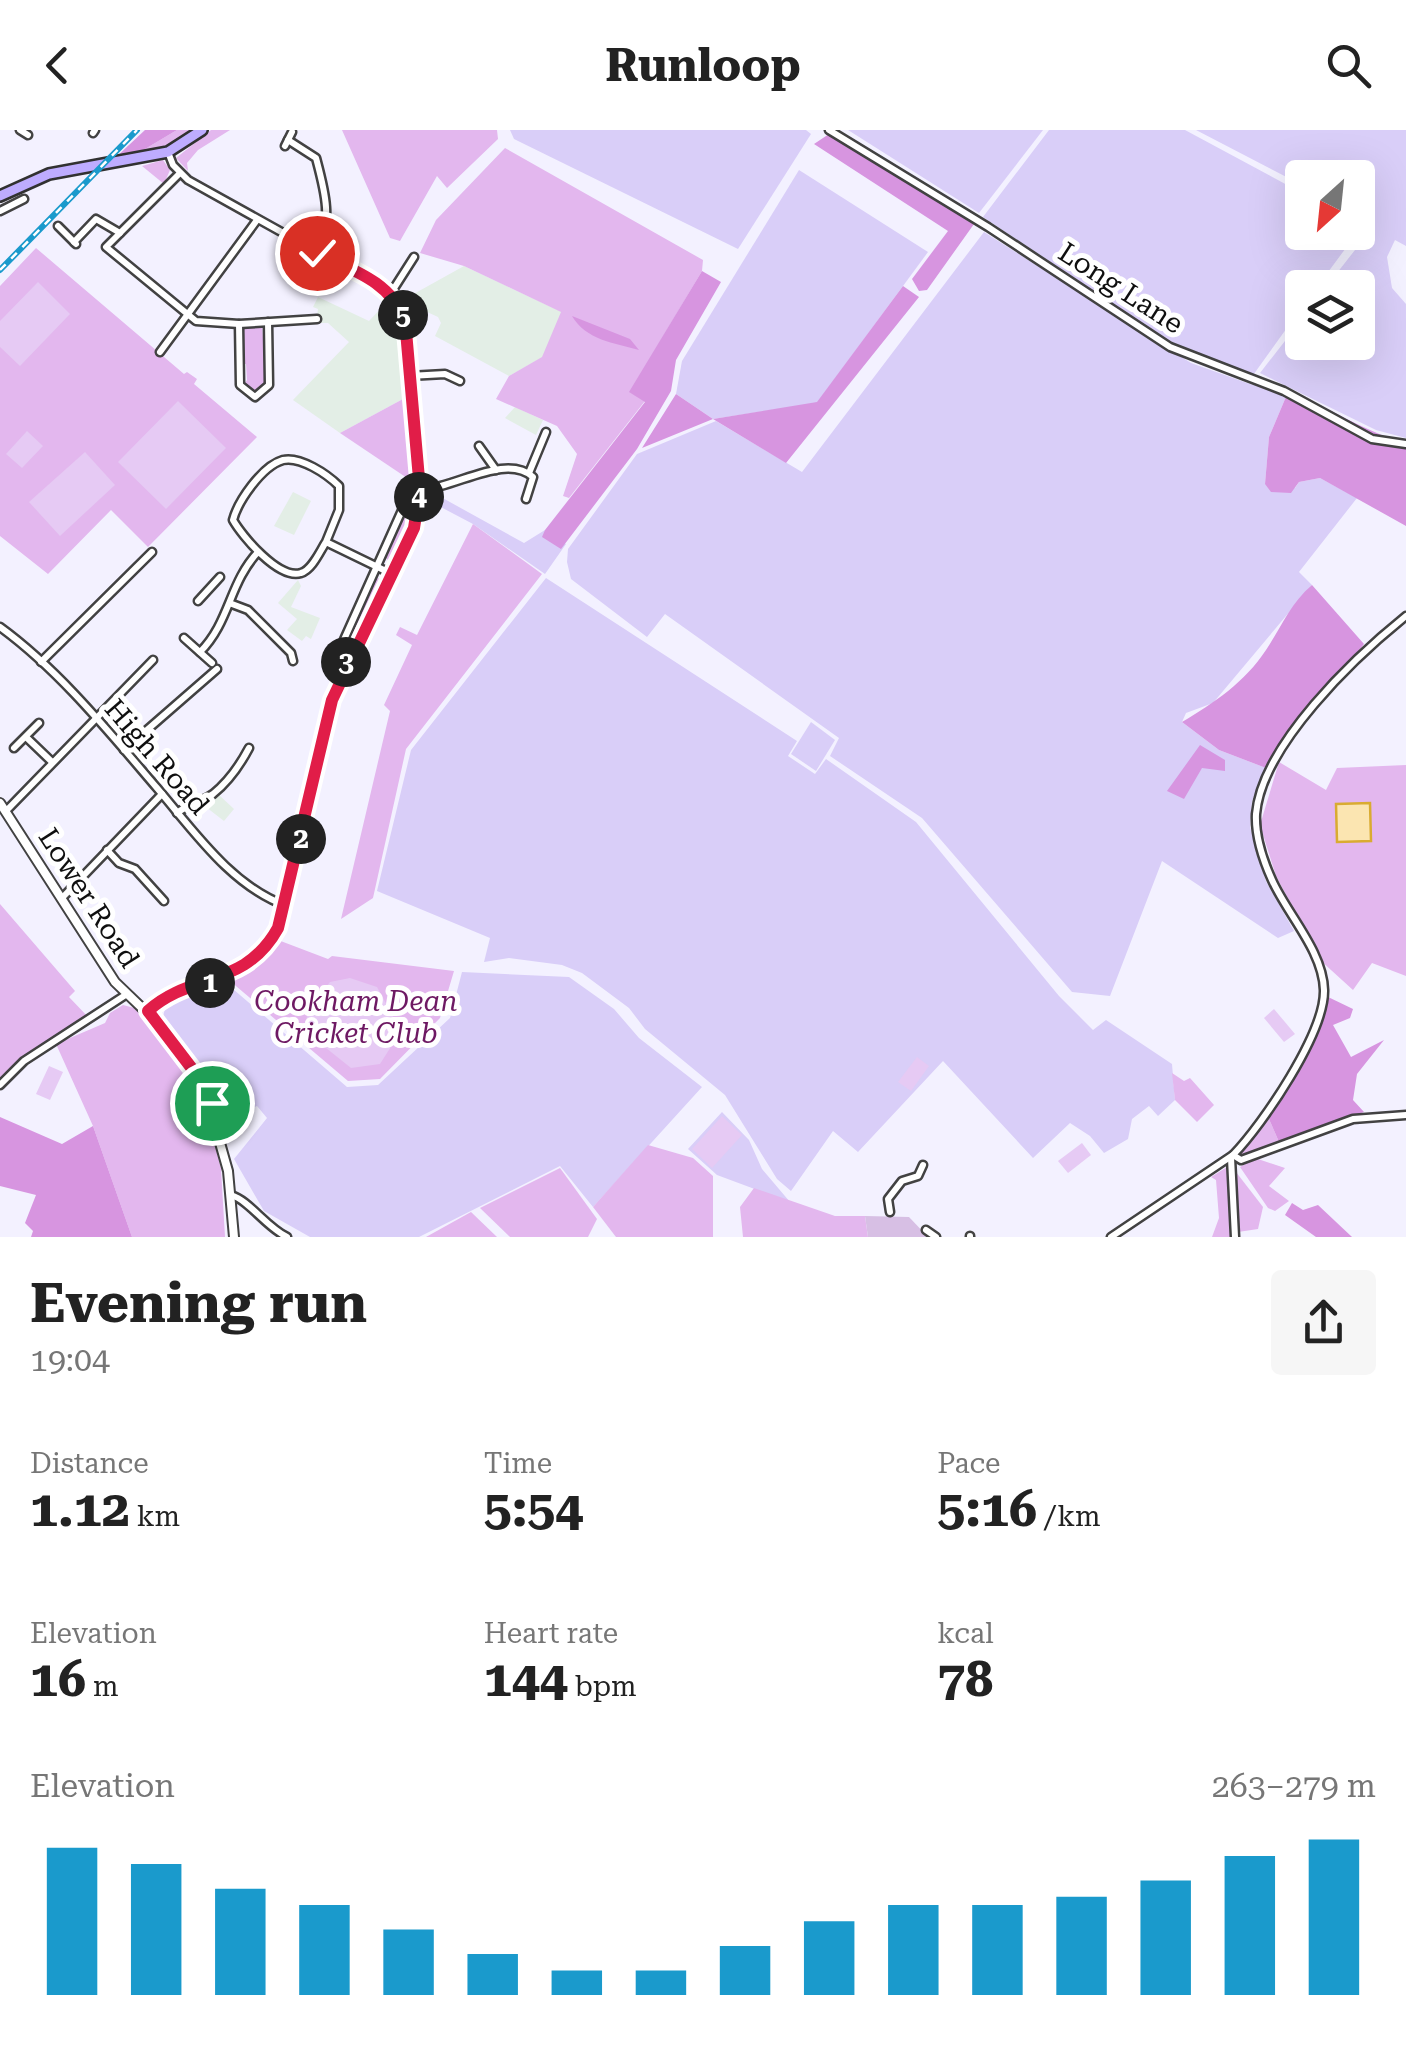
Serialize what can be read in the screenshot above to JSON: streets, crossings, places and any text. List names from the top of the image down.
{
  "streets": {
    "street": ["Long Lane", "High Road", "Lower Road"]
  },
  "parks": ["Cookham Dean Cricket Club"],
  "north": "bottom left",
  "page": {
    "header": "Runloop",
    "pins": [
      "5",
      "4",
      "3",
      "2",
      "1"
    ],
    "heading": ["Evening run", "19:04"],
    "stats": [
      ["Distance", "1.12 km"],
      ["Time", "5:54"],
      ["Pace", "5:16 /km"],
      ["Elevation", "16 m"],
      ["Heart rate", "144 bpm"],
      ["kcal", "78"]
    ],
    "chart": ["Elevation", "263–279 m"]
  }
}
